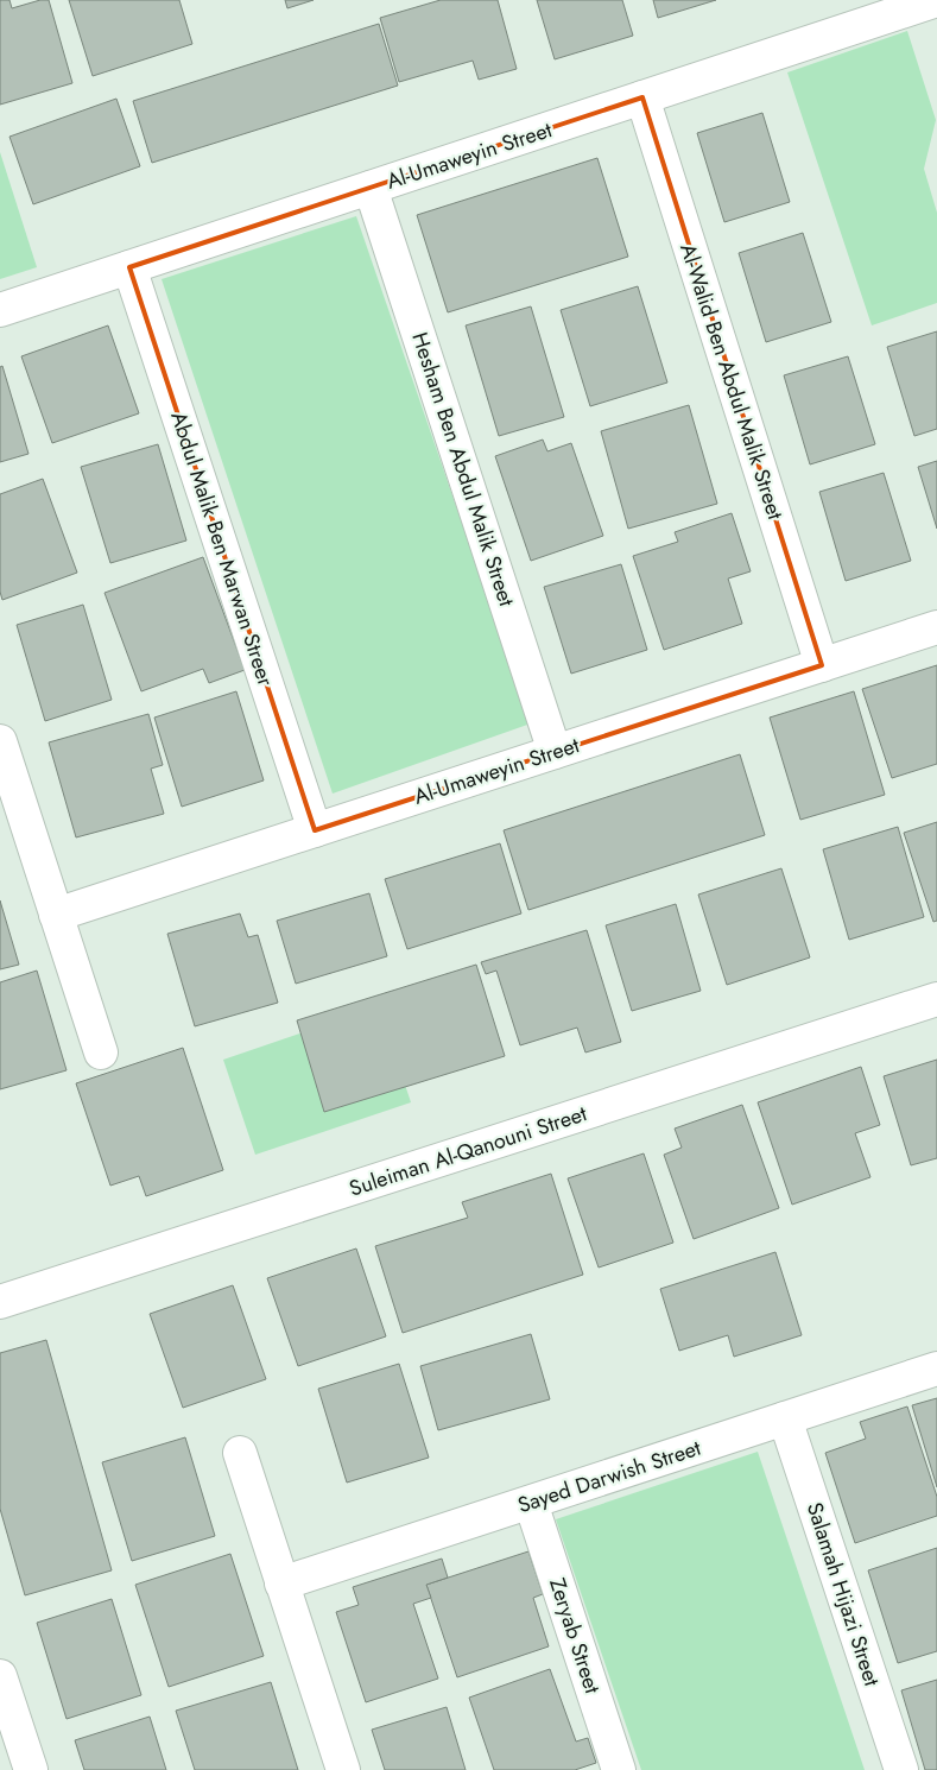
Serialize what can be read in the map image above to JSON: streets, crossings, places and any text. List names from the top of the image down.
{
  "streets": {
    "street": [
      "Al-Umaweyin Street",
      "Al-Walid Ben Abdul Malik Street",
      "Hesham Ben Abdul Malik Street",
      "Abdul Malik Ben Marwan Streer",
      "Suleiman Al-Qanouni Street",
      "Sayed Darwish Street",
      "Salamah Hijazi Street",
      "Zeryab Street"
    ]
  },
  "crossings": [
    ["Al-Umaweyin Street", "Al-Walid Ben Abdul Malik Street"],
    ["Al-Umaweyin Street", "Hesham Ben Abdul Malik Street"],
    ["Al-Umaweyin Street", "Abdul Malik Ben Marwan Streer"],
    ["Sayed Darwish Street", "Salamah Hijazi Street"],
    ["Sayed Darwish Street", "Zeryab Street"]
  ]
}
